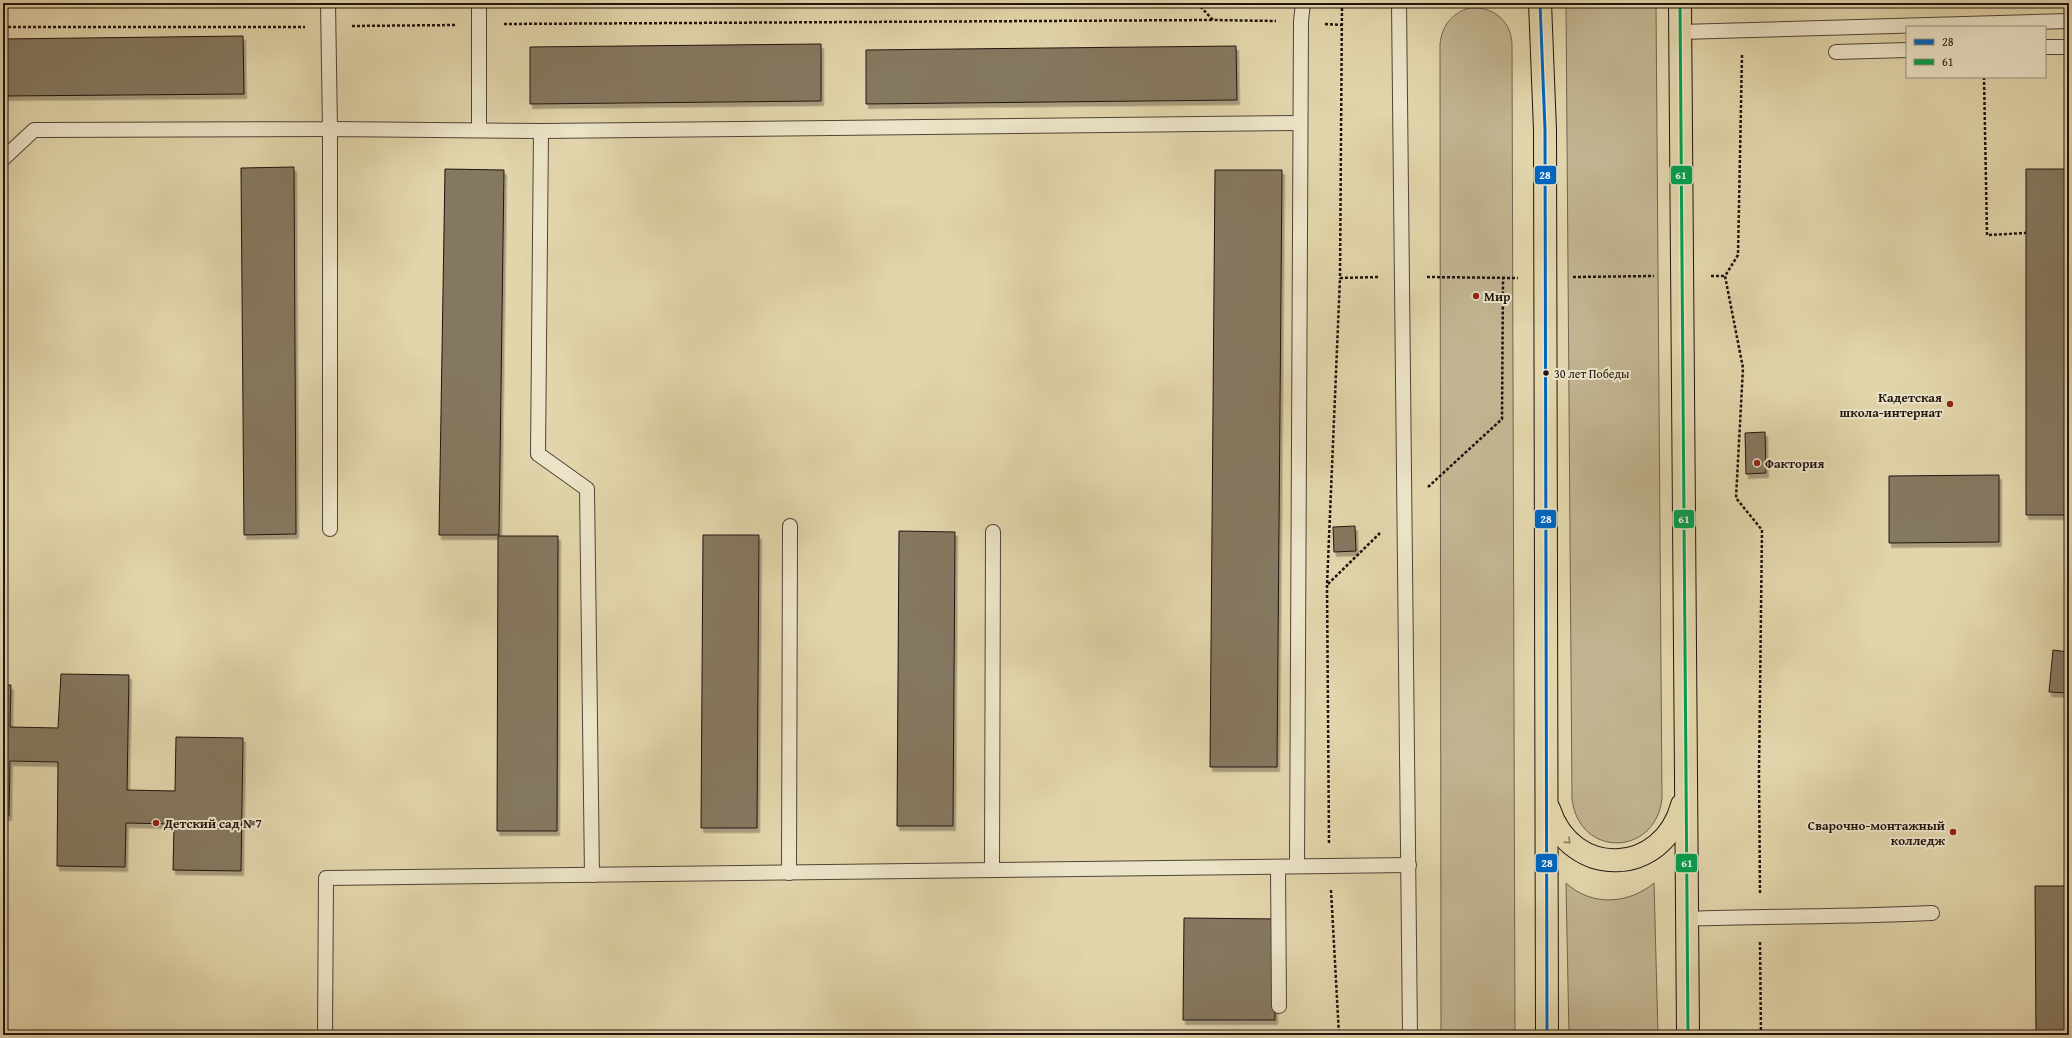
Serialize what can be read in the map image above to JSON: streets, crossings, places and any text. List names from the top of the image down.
{
  "places": [
    "Мир",
    "30 лет Победы",
    "Кадетская школа-интернат",
    "Фактория",
    "Детский сад №7",
    "Сварочно-монтажный колледж"
  ],
  "lines": ["transit line 28", "transit line 61"],
  "legend": ["28", "61"]
}
